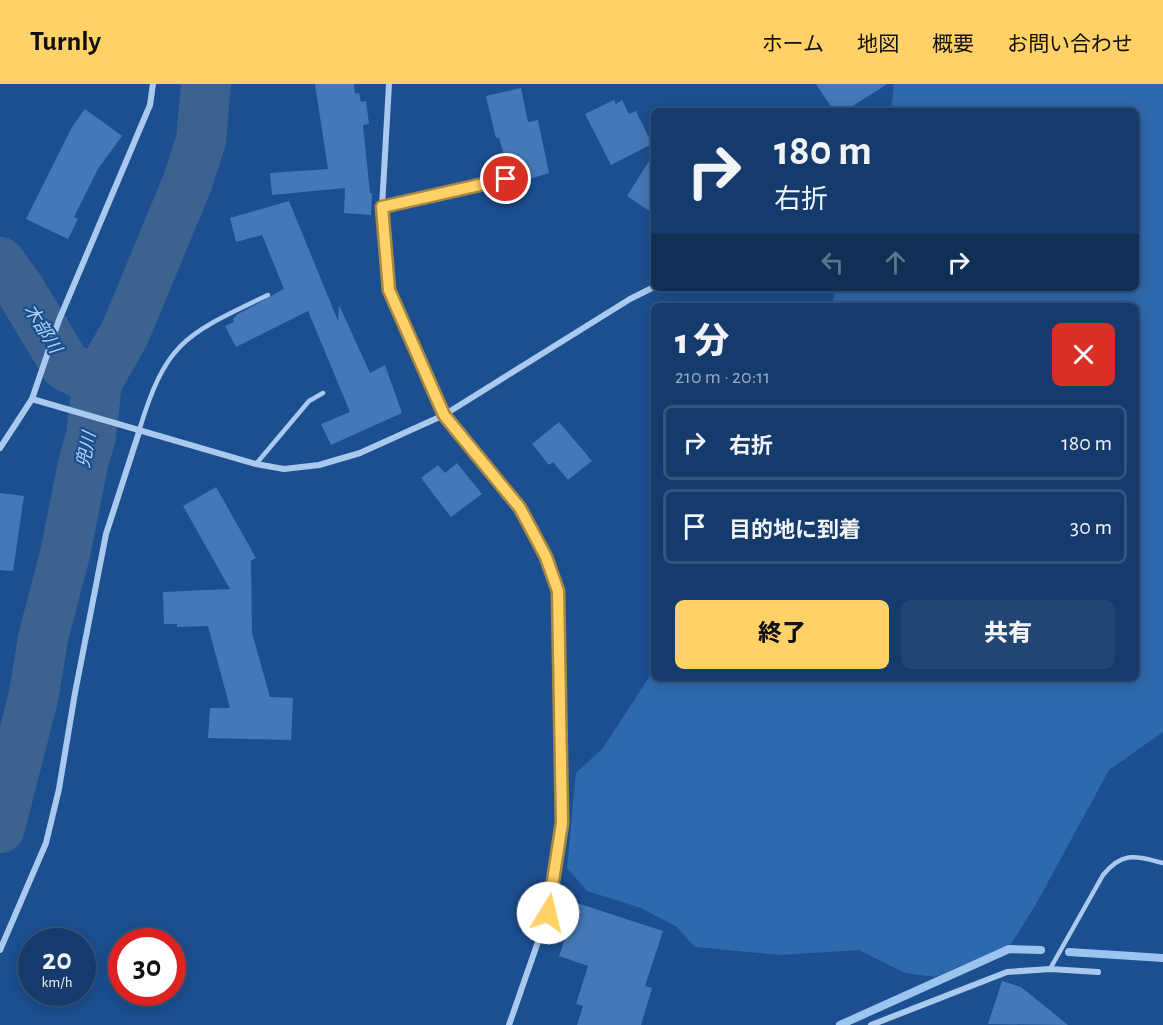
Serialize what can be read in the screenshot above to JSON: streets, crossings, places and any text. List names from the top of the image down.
{
  "water": ["木部川", "兜川"],
  "page": {
    "header": "Turnly",
    "nav": [
      "ホーム",
      "地図",
      "概要",
      "お問い合わせ"
    ],
    "turn": ["180 m", "右折"],
    "heading": ["1 分", "210 m · 20:11"],
    "list": [
      {
        "name": "右折",
        "value": "180 m"
      },
      {
        "name": "目的地に到着",
        "value": "30 m"
      }
    ],
    "buttons": ["終了", "共有"],
    "speed": "20 km/h",
    "limit": "30"
  }
}
